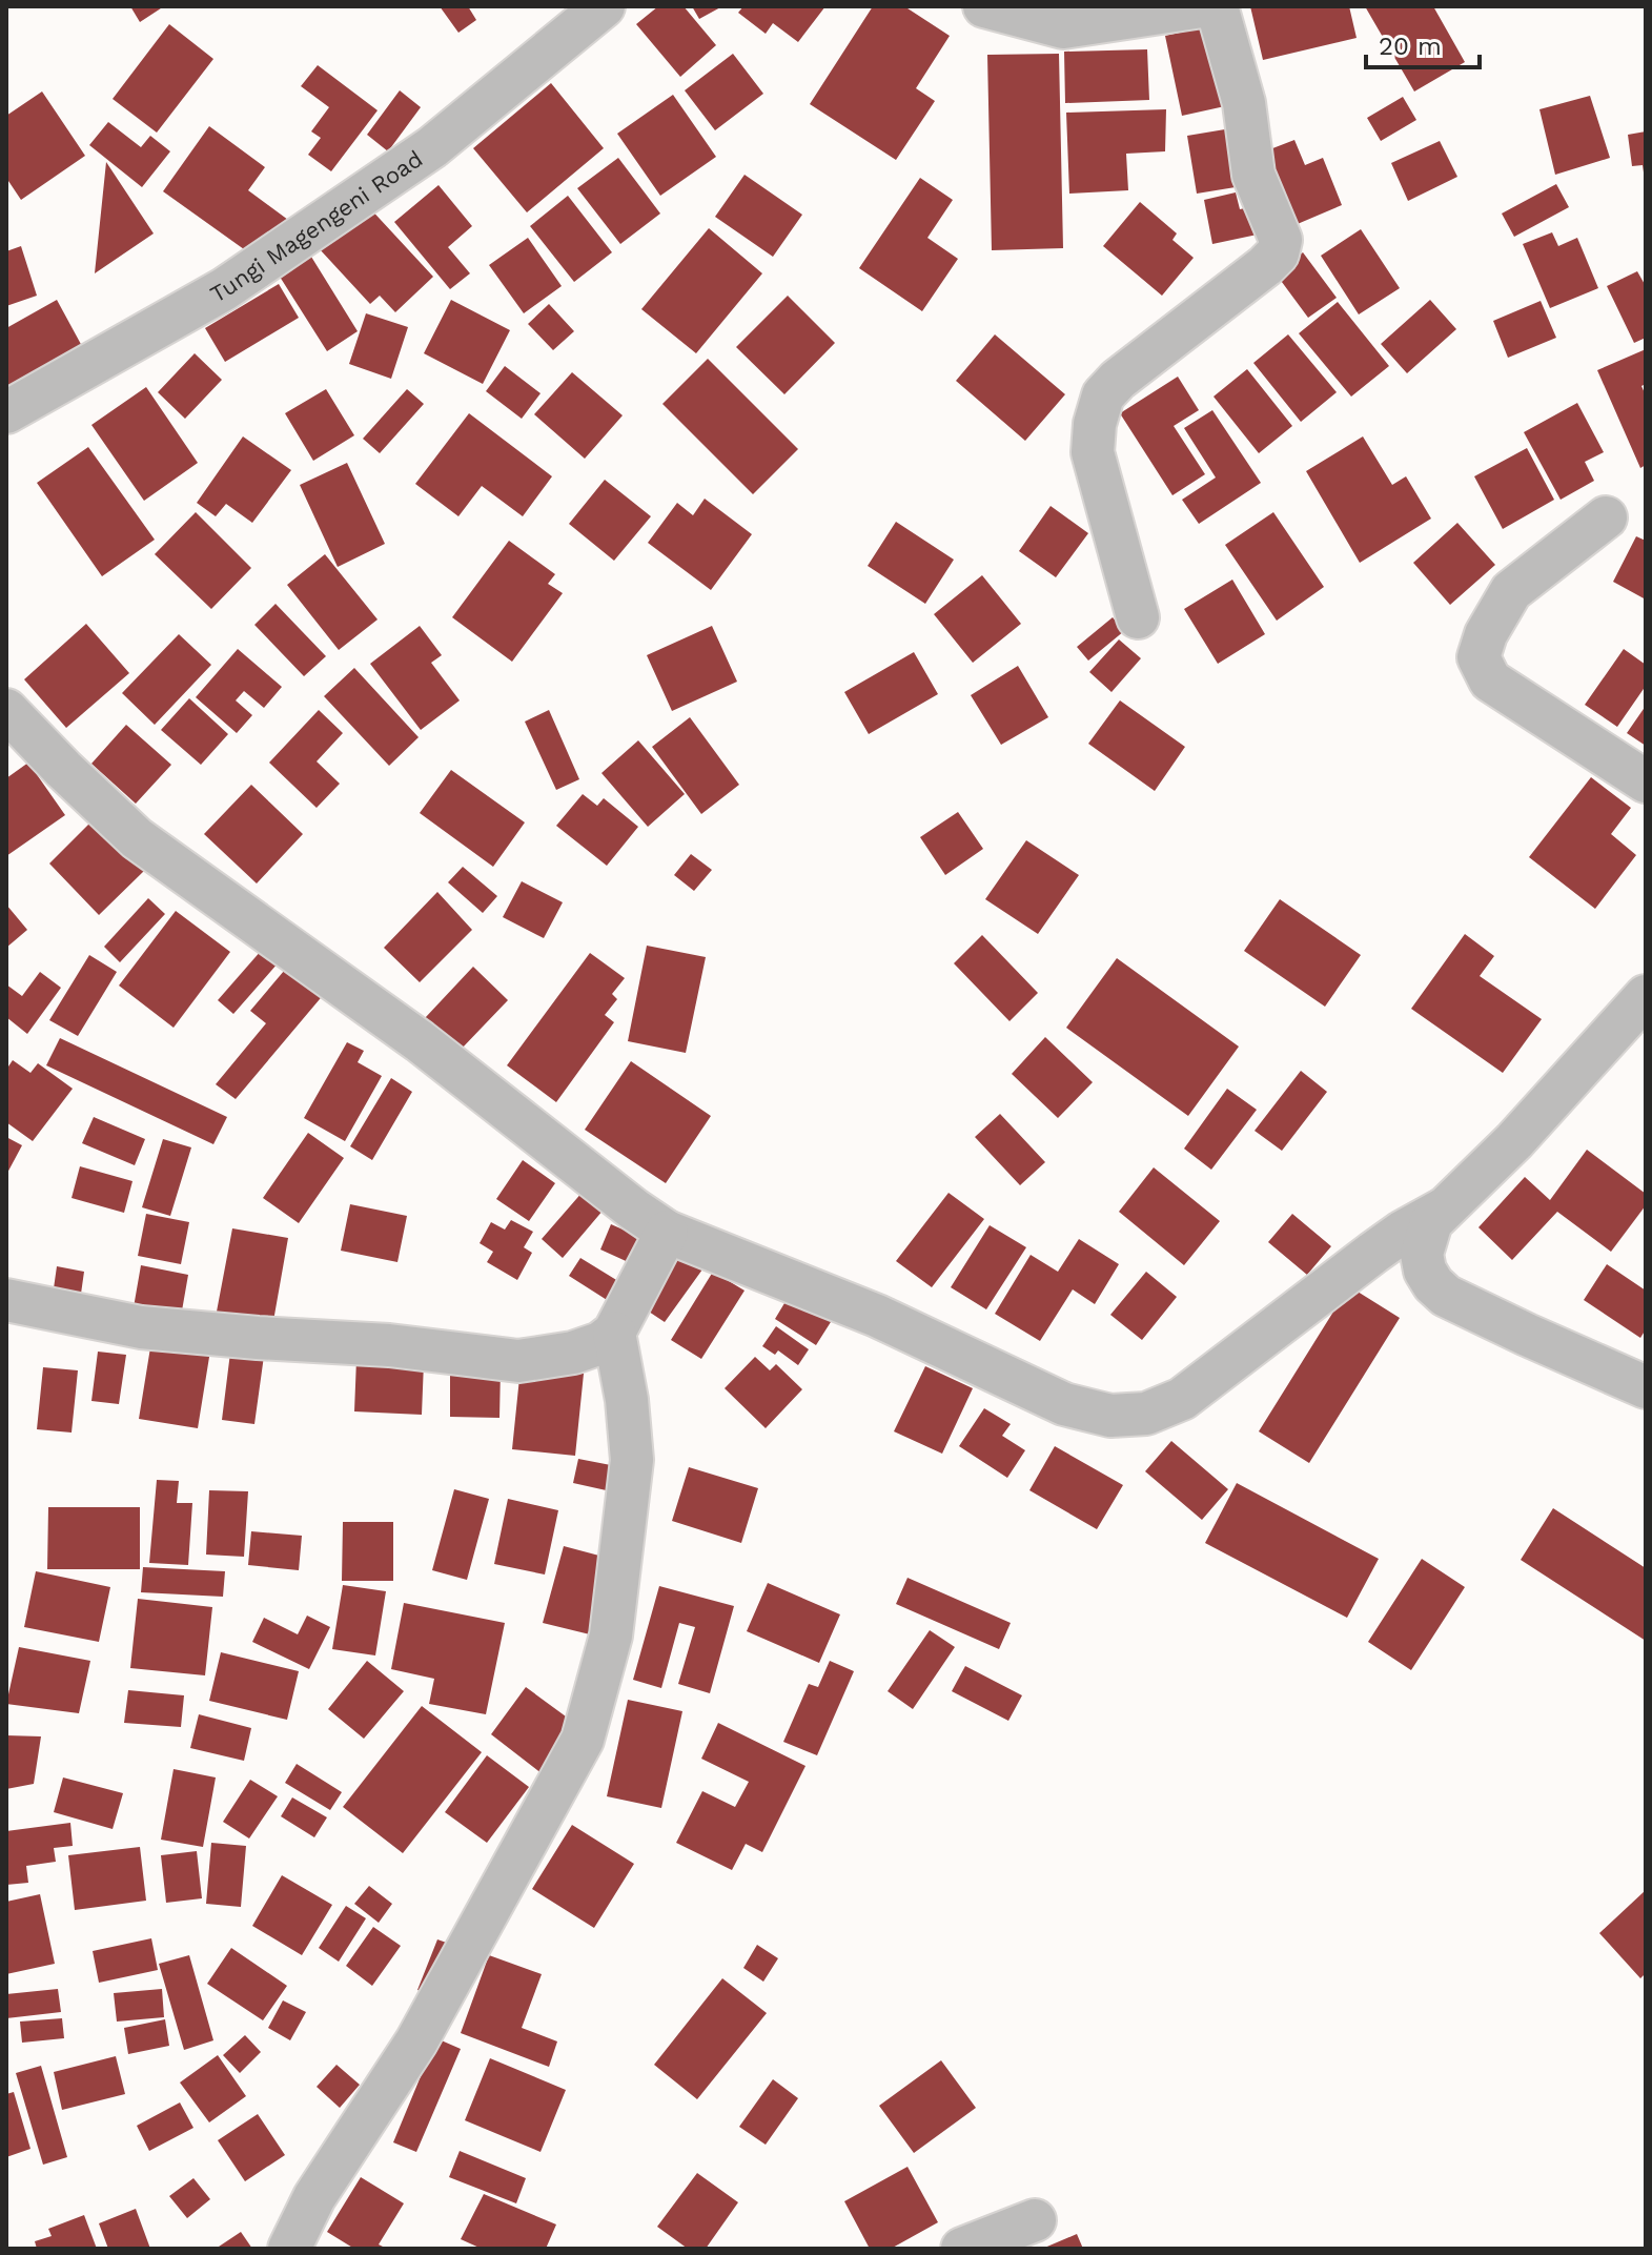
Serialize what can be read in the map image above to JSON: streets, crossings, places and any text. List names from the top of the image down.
{
  "streets": {
    "street": ["Tungi Magengeni Road"]
  },
  "scale_bar": "20 m"
}
